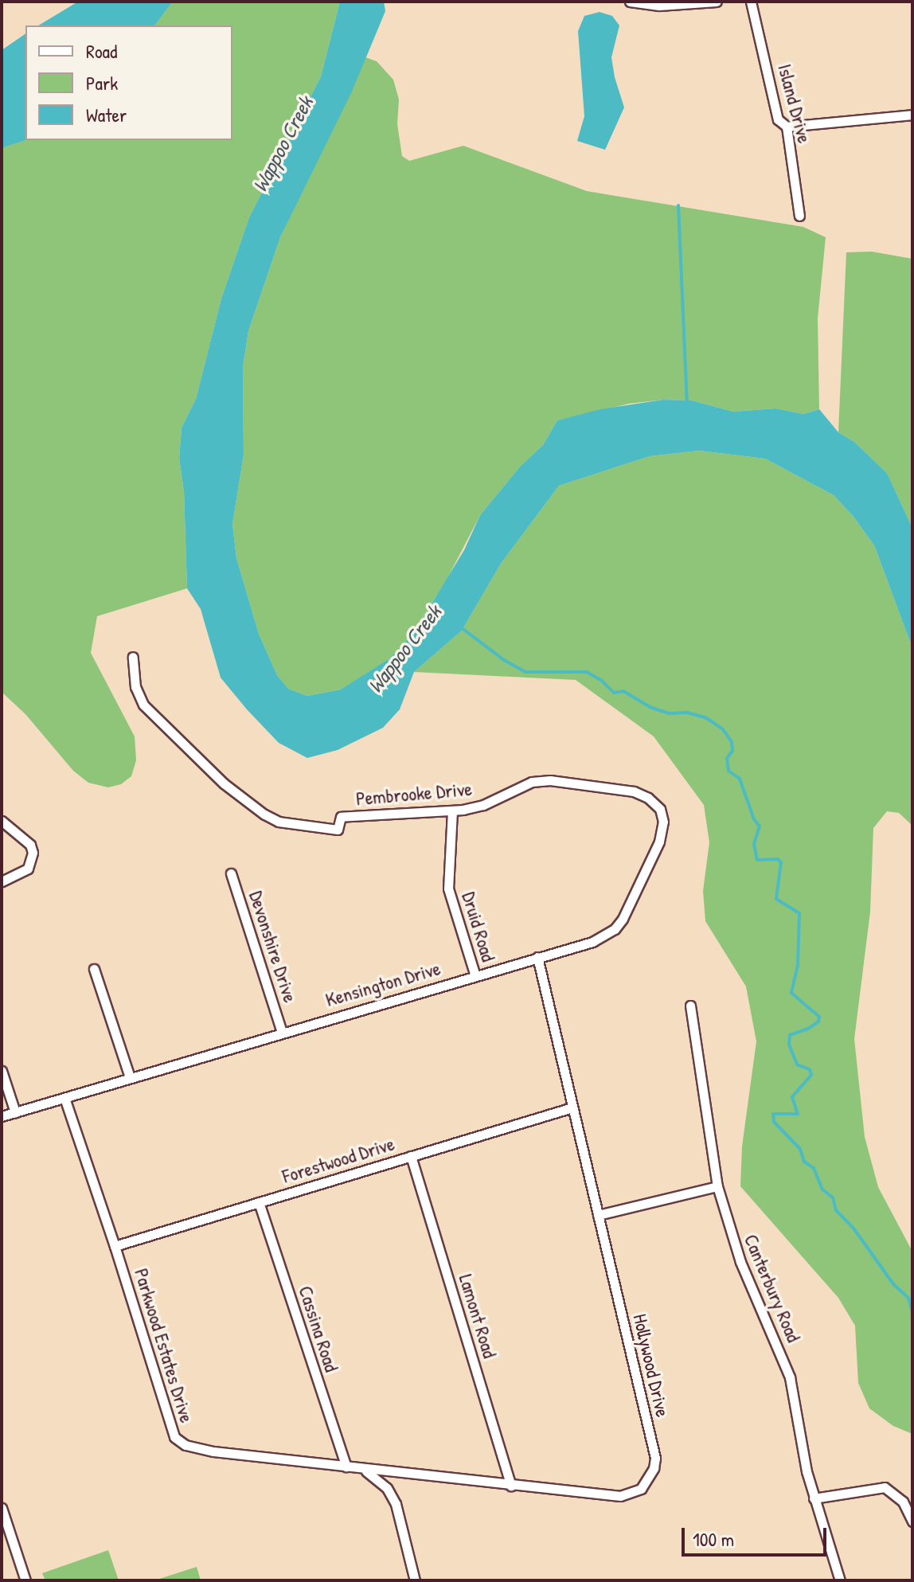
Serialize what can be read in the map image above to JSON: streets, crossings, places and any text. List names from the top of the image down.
{
  "streets": {
    "street": [
      "Island Drive",
      "Pembrooke Drive",
      "Druid Road",
      "Devonshire Drive",
      "Kensington Drive",
      "Forestwood Drive",
      "Canterbury Road",
      "Lamont Road",
      "Cassina Road",
      "Parkwood Estates Drive",
      "Hollywood Drive"
    ]
  },
  "crossings": [
    ["Pembrooke Drive", "Druid Road"],
    ["Pembrooke Drive", "Kensington Drive"],
    ["Druid Road", "Kensington Drive"],
    ["Devonshire Drive", "Kensington Drive"],
    ["Kensington Drive", "Parkwood Estates Drive"],
    ["Kensington Drive", "Hollywood Drive"],
    ["Forestwood Drive", "Lamont Road"],
    ["Forestwood Drive", "Cassina Road"],
    ["Forestwood Drive", "Parkwood Estates Drive"],
    ["Forestwood Drive", "Hollywood Drive"],
    ["Lamont Road", "Hollywood Drive"],
    ["Cassina Road", "Parkwood Estates Drive"],
    ["Cassina Road", "Hollywood Drive"],
    ["Parkwood Estates Drive", "Hollywood Drive"]
  ],
  "water": ["Wappoo Creek"],
  "legend": ["Road", "Park", "Water"],
  "scale_bar": "100 m"
}
